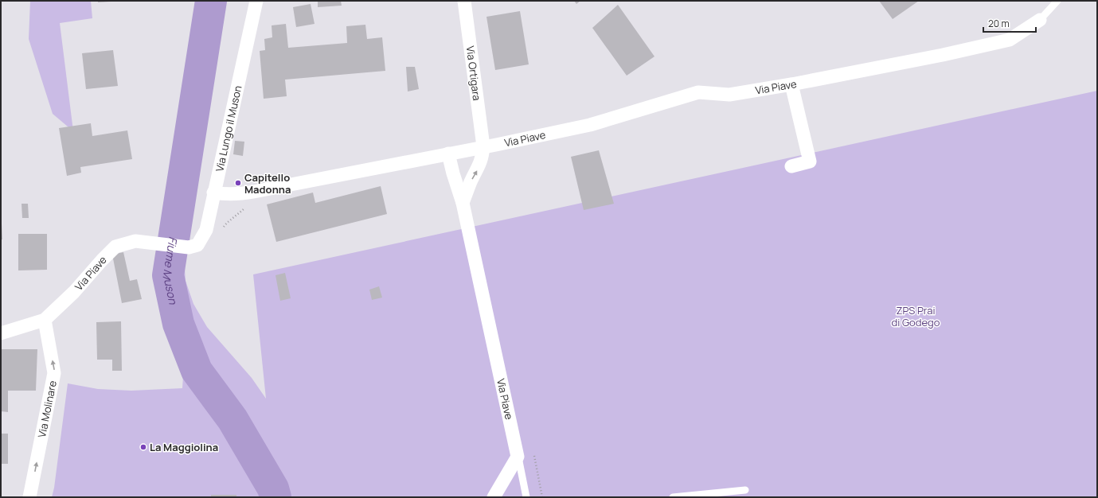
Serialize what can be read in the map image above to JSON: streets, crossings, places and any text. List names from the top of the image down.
{
  "streets": {
    "street": [
      "Via Ortigara",
      "Via Piave",
      "Via Lungo il Muson",
      "Via Molinare"
    ]
  },
  "crossings": [
    ["Via Ortigara", "Via Piave"],
    ["Via Piave", "Via Lungo il Muson"],
    ["Via Piave", "Via Molinare"]
  ],
  "one_way": ["Via Molinare"],
  "water": ["Fiume Muson"],
  "parks": ["ZPS Prai di Godego"],
  "places": ["Capitello Madonna", "La Maggiolina"],
  "scale_bar": "20 m"
}
